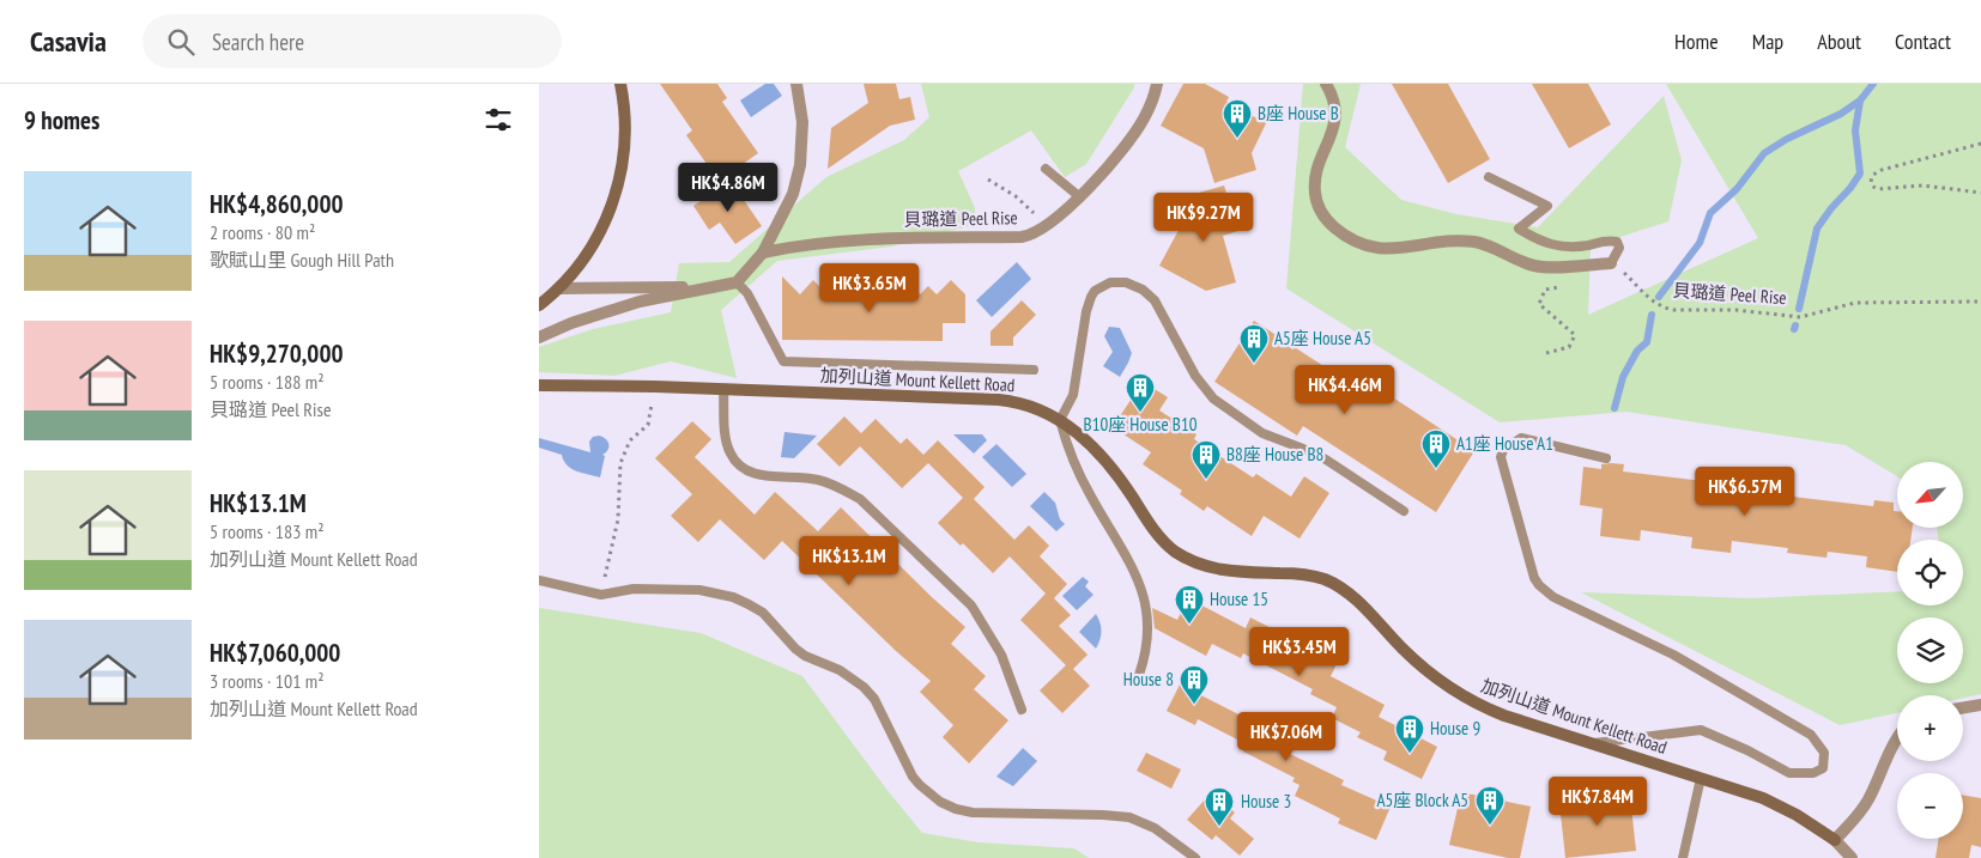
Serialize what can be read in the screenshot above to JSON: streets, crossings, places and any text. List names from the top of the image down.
{
  "streets": {
    "street": ["貝璐道 Peel Rise", "加列山道 Mount Kellett Road"]
  },
  "places": {
    "building": [
      "B座 House B",
      "A5座 House A5",
      "B10座 House B10",
      "A1座 House A1",
      "B8座 House B8",
      "House 15",
      "House 8",
      "House 9",
      "A5座 Block A5",
      "House 3"
    ]
  },
  "north": "bottom left",
  "page": {
    "header": "Casavia",
    "search": "Search here",
    "nav": [
      "Home",
      "Map",
      "About",
      "Contact"
    ],
    "heading": "9 homes",
    "list": [
      {
        "name": "HK$4,860,000",
        "note": "2 rooms · 80 m² · 歌賦山里 Gough Hill Path"
      },
      {
        "name": "HK$9,270,000",
        "note": "5 rooms · 188 m² · 貝璐道 Peel Rise"
      },
      {
        "name": "HK$13.1M",
        "note": "5 rooms · 183 m² · 加列山道 Mount Kellett Road"
      },
      {
        "name": "HK$7,060,000",
        "note": "3 rooms · 101 m² · 加列山道 Mount Kellett Road"
      }
    ],
    "price": [
      "HK$4.86M",
      "HK$9.27M",
      "HK$3.65M",
      "HK$4.46M",
      "HK$6.57M",
      "HK$13.1M",
      "HK$3.45M",
      "HK$7.06M",
      "HK$7.84M"
    ],
    "map_buttons": ["+", "−"]
  }
}
